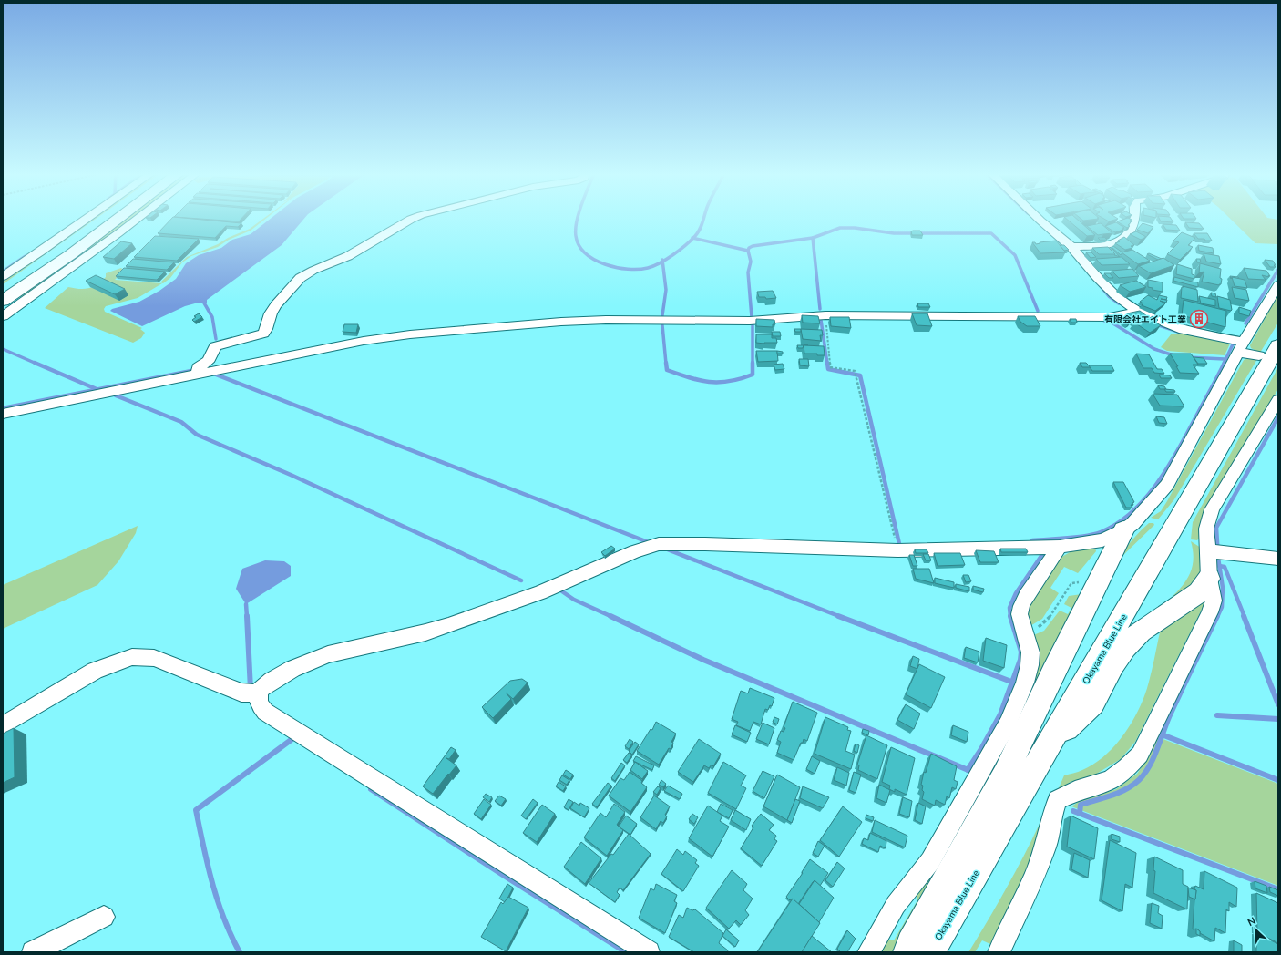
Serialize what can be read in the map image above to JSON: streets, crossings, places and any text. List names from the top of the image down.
{
  "streets": {
    "main road": ["Okayama Blue Line"]
  },
  "places": {
    "building": ["有限会社エイト工業"]
  },
  "north": "top left"
}
